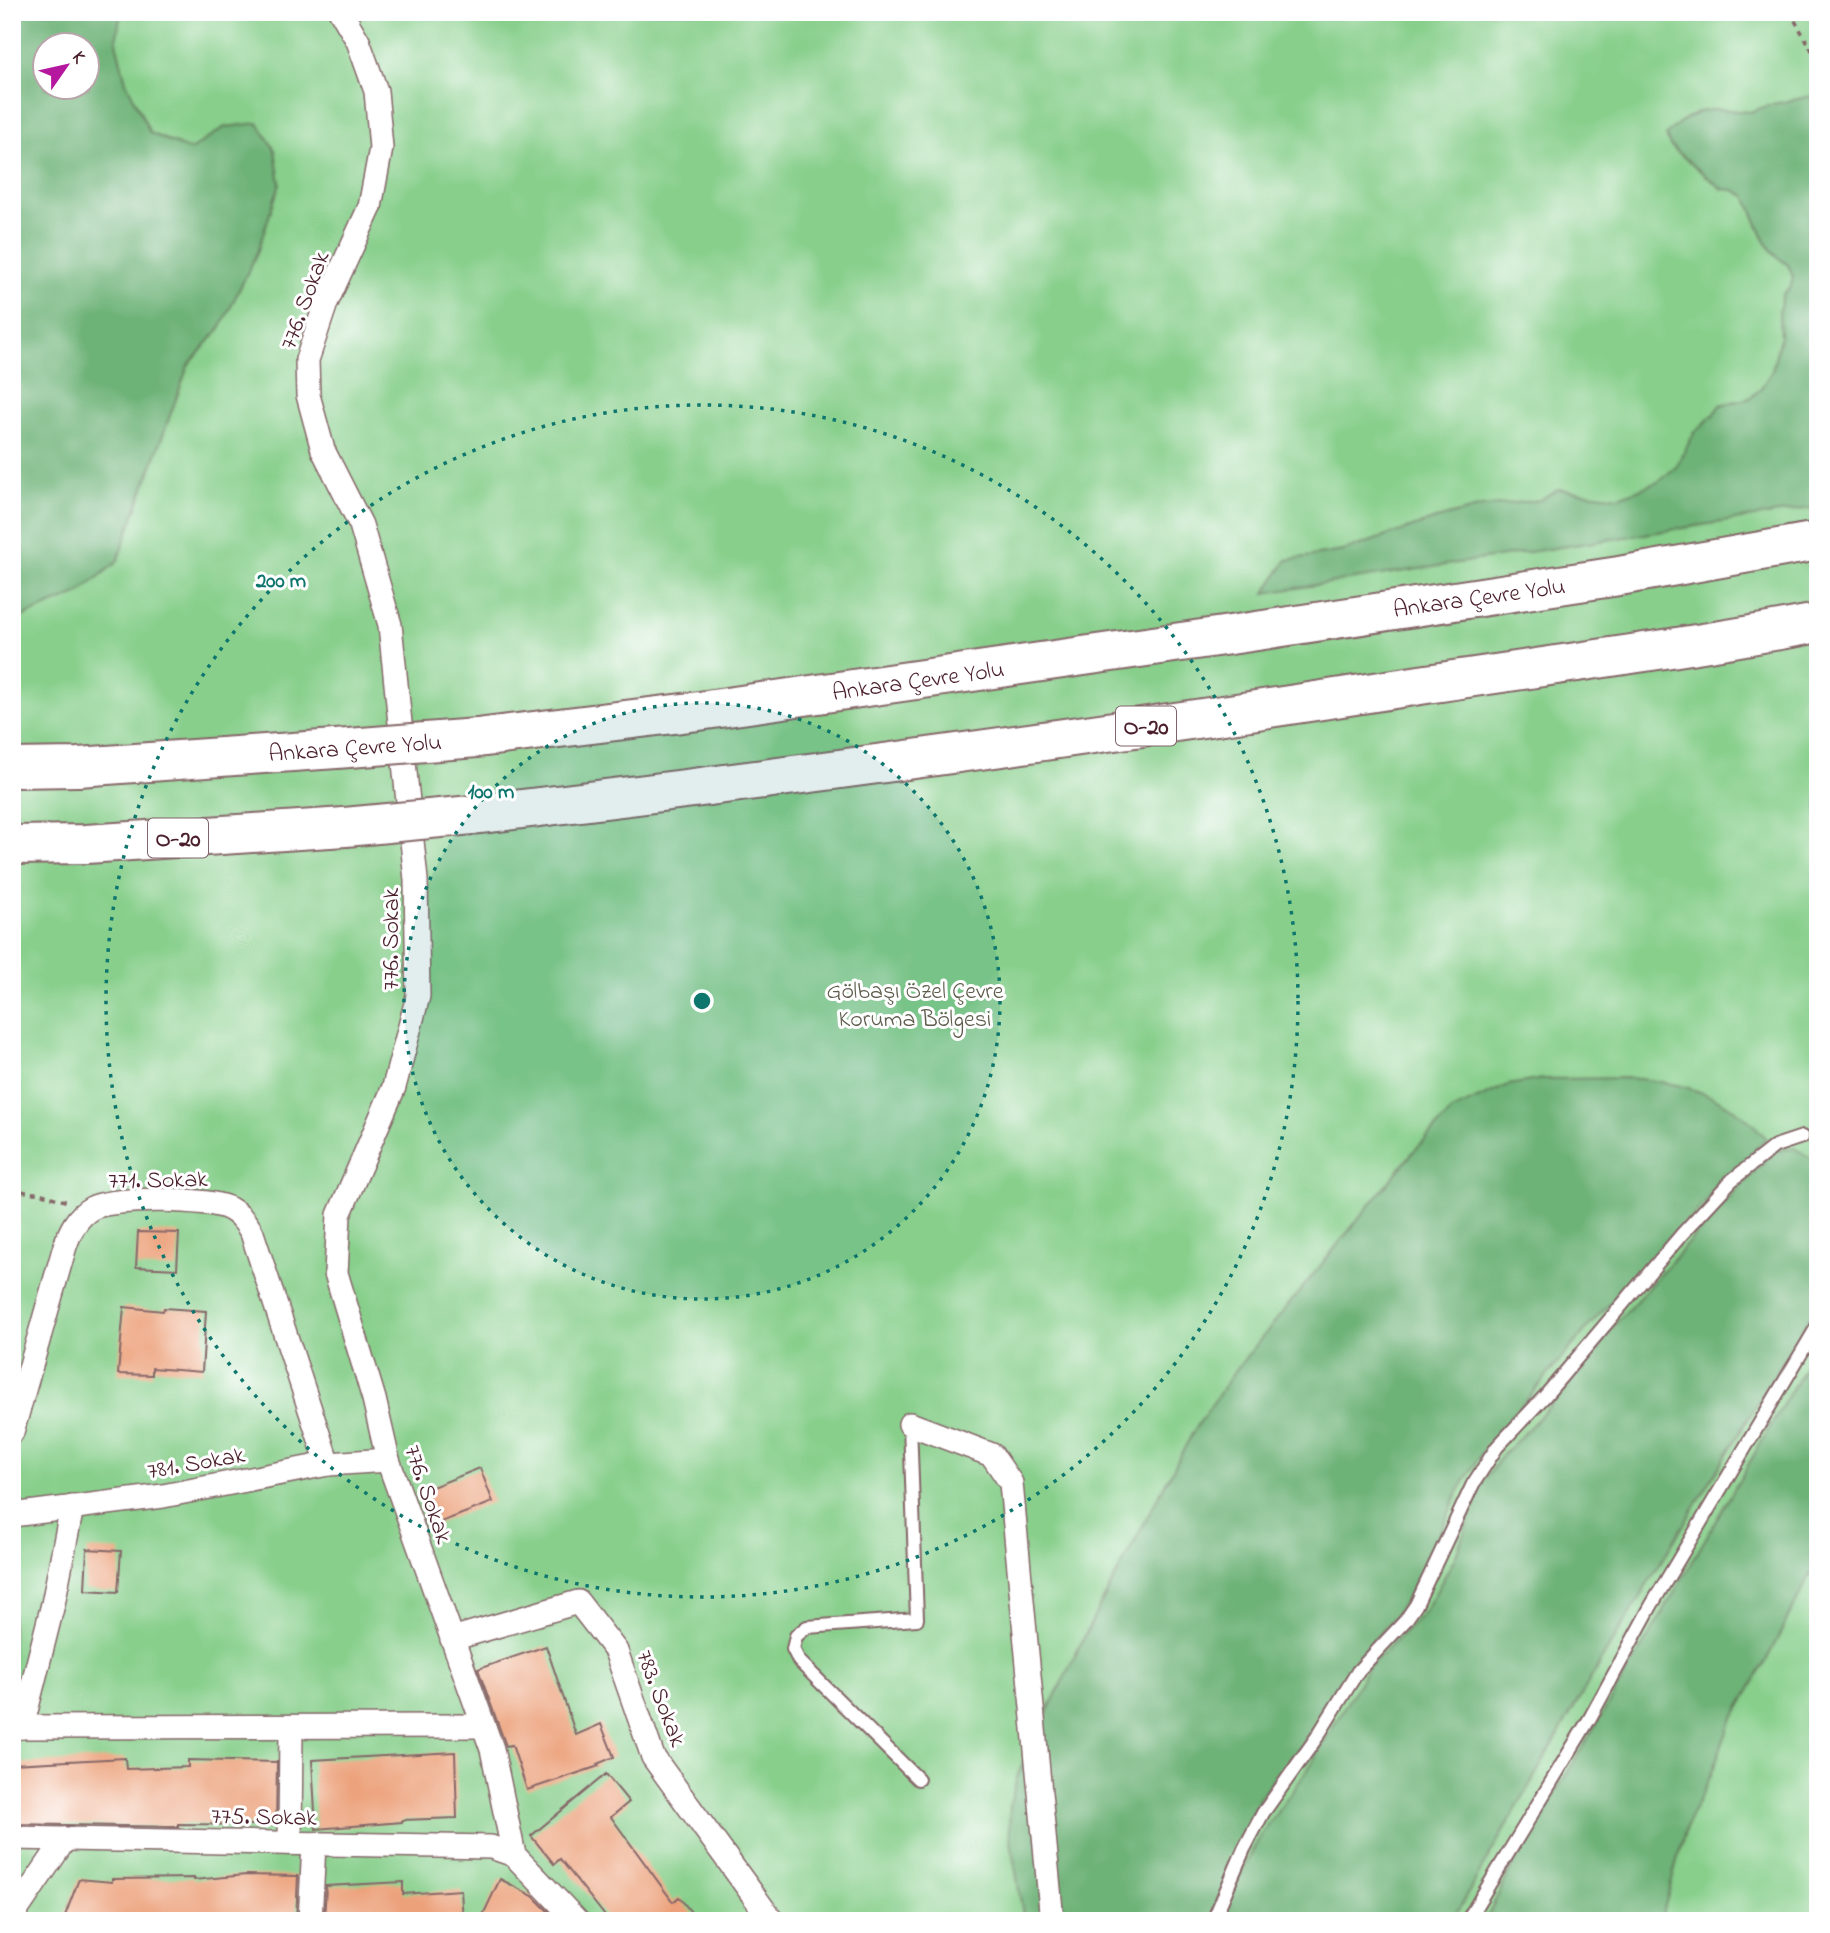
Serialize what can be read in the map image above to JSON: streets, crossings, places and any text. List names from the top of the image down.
{
  "streets": {
    "highway": ["Ankara Çevre Yolu", "O-20"],
    "street": [
      "776. Sokak",
      "771. Sokak",
      "781. Sokak",
      "783. Sokak",
      "775. Sokak"
    ]
  },
  "crossings": [
    ["776. Sokak", "781. Sokak"],
    ["776. Sokak", "783. Sokak"],
    ["776. Sokak", "775. Sokak"],
    ["771. Sokak", "781. Sokak"]
  ],
  "parks": ["Gölbaşı Özel Çevre Koruma Bölgesi"],
  "north": "top right",
  "rings": ["200 m", "100 m"]
}
